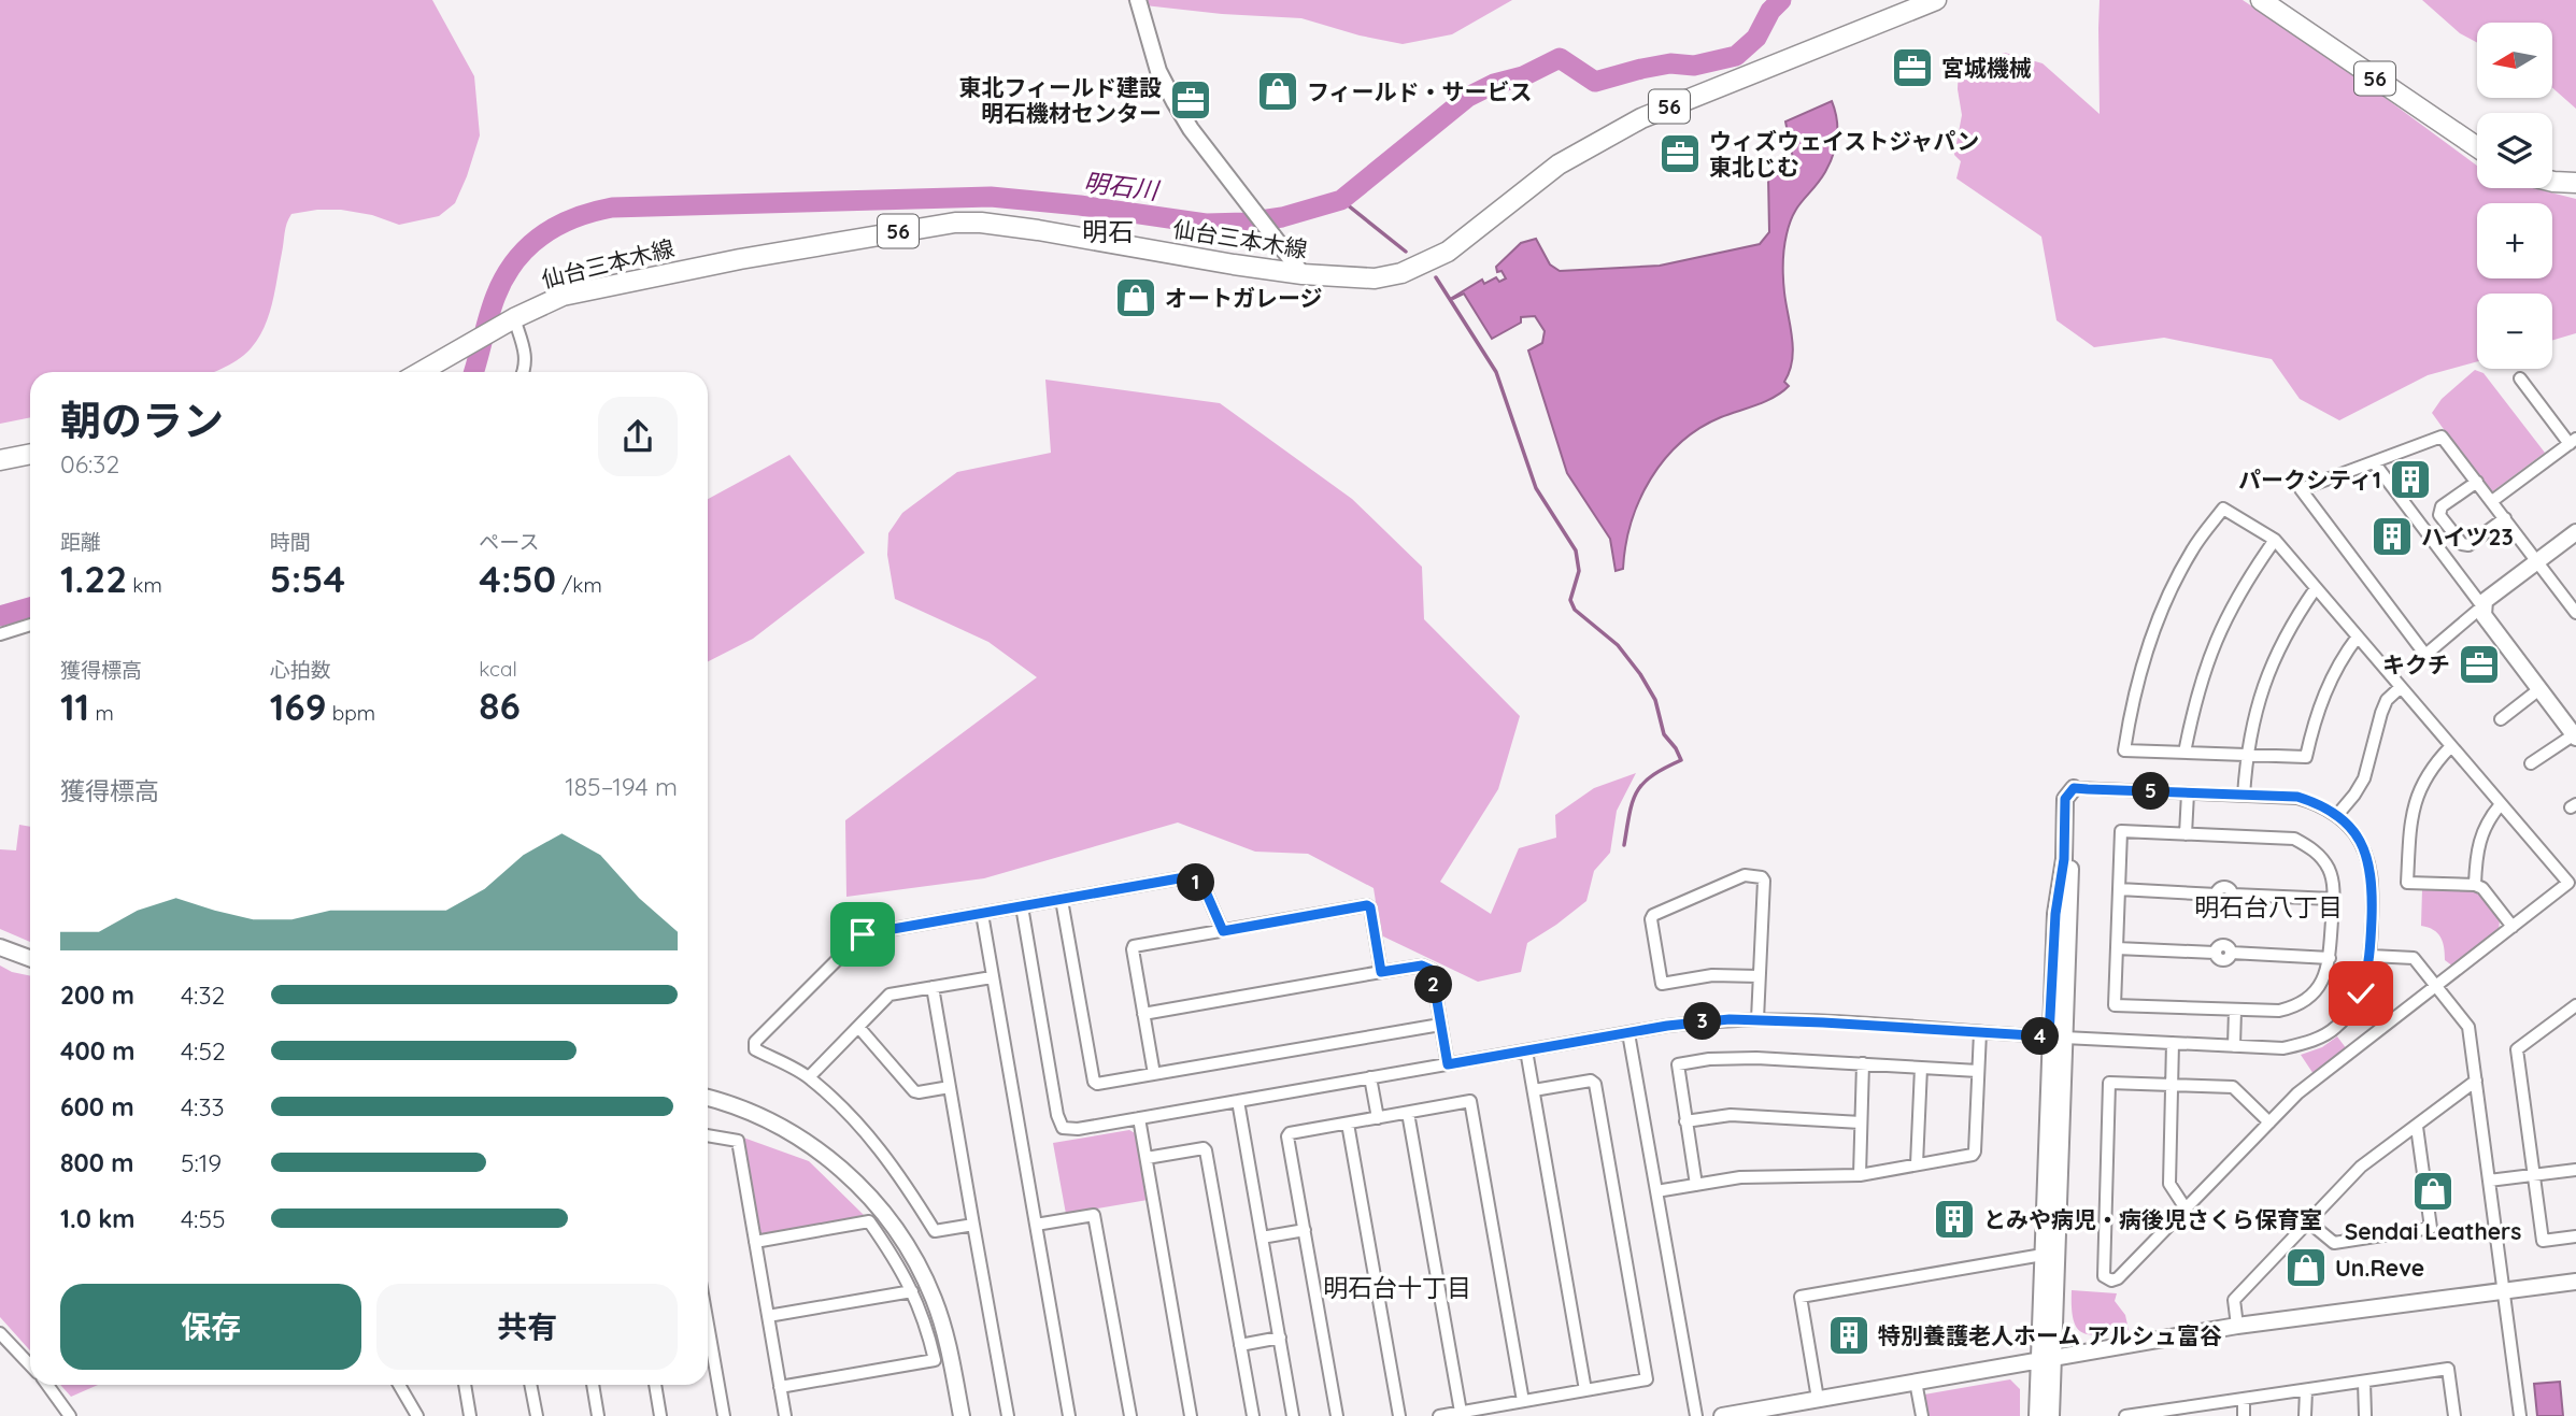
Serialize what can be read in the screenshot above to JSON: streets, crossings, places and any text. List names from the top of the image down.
{
  "streets": {
    "main road": ["56", "仙台三本木線"]
  },
  "districts": ["明石", "明石台八丁目", "明石台十丁目"],
  "water": ["明石川"],
  "places": {
    "office": [
      "宮城機械",
      "東北フィールド建設 明石機材センター",
      "ウィズウェイストジャパン 東北じむ",
      "キクチ"
    ],
    "shop": [
      "フィールド・サービス",
      "オートガレージ",
      "Sendai Leathers",
      "Un.Reve"
    ],
    "building": [
      "パークシティ1",
      "ハイツ23",
      "とみや病児・病後児さくら保育室",
      "特別養護老人ホーム アルシュ富谷"
    ]
  },
  "north": "left",
  "page": {
    "map_buttons": ["+", "−"],
    "heading": ["朝のラン", "06:32"],
    "stats": [
      ["距離", "1.22 km"],
      ["時間", "5:54"],
      ["ペース", "4:50 /km"],
      ["獲得標高", "11 m"],
      ["心拍数", "169 bpm"],
      ["kcal", "86"]
    ],
    "chart": ["獲得標高", "185–194 m"],
    "pins": [
      "5",
      "1",
      "2",
      "3",
      "4"
    ],
    "list": [
      {
        "name": "200 m",
        "note": "4:32"
      },
      {
        "name": "400 m",
        "note": "4:52"
      },
      {
        "name": "600 m",
        "note": "4:33"
      },
      {
        "name": "800 m",
        "note": "5:19"
      },
      {
        "name": "1.0 km",
        "note": "4:55"
      }
    ],
    "buttons": ["保存", "共有"]
  }
}
